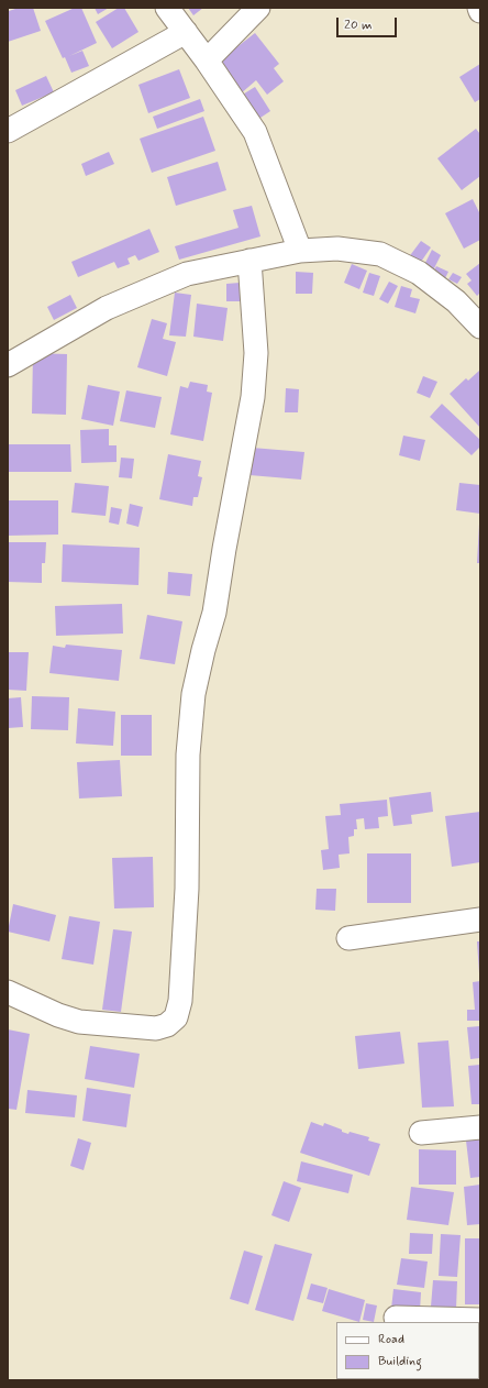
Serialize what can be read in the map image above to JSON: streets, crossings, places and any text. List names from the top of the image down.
{
  "legend": ["Road", "Building"],
  "scale_bar": "20 m"
}
